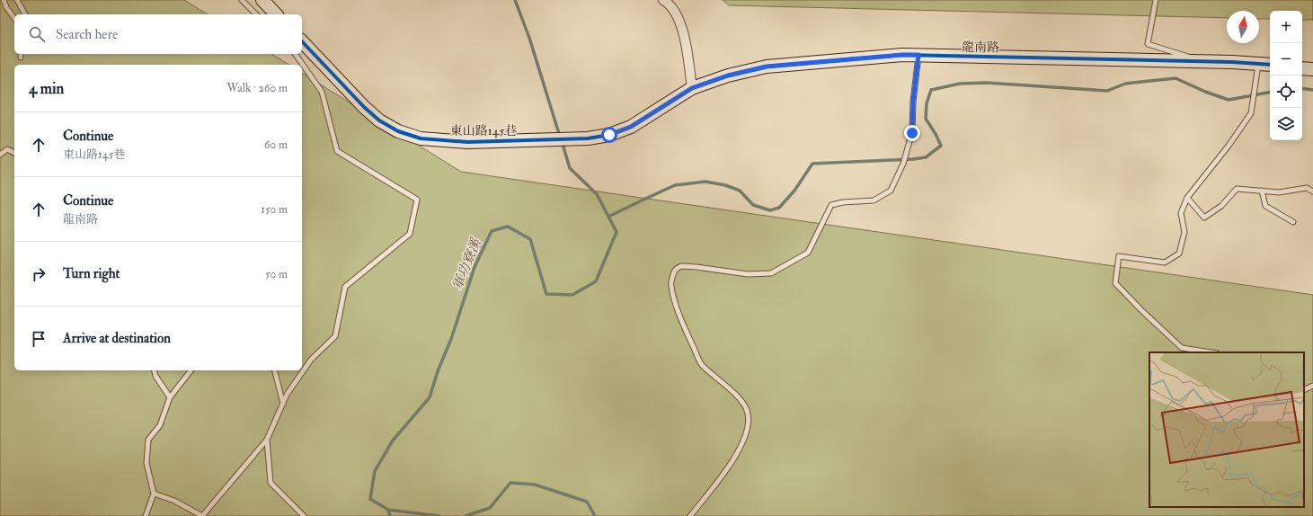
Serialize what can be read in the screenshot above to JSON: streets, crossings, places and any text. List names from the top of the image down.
{
  "streets": {
    "street": ["龍南路", "東山路145巷"]
  },
  "crossings": [
    ["龍南路", "東山路145巷"]
  ],
  "water": ["軍功寮溪"],
  "north": "top",
  "page": {
    "map_buttons": ["+", "−"],
    "search": "Search here",
    "heading": ["4 min", "Walk · 260 m"],
    "list": [
      ["Continue", "東山路145巷", "60 m"],
      ["Continue", "龍南路", "150 m"],
      ["Turn right", "50 m"],
      "Arrive at destination"
    ]
  }
}
